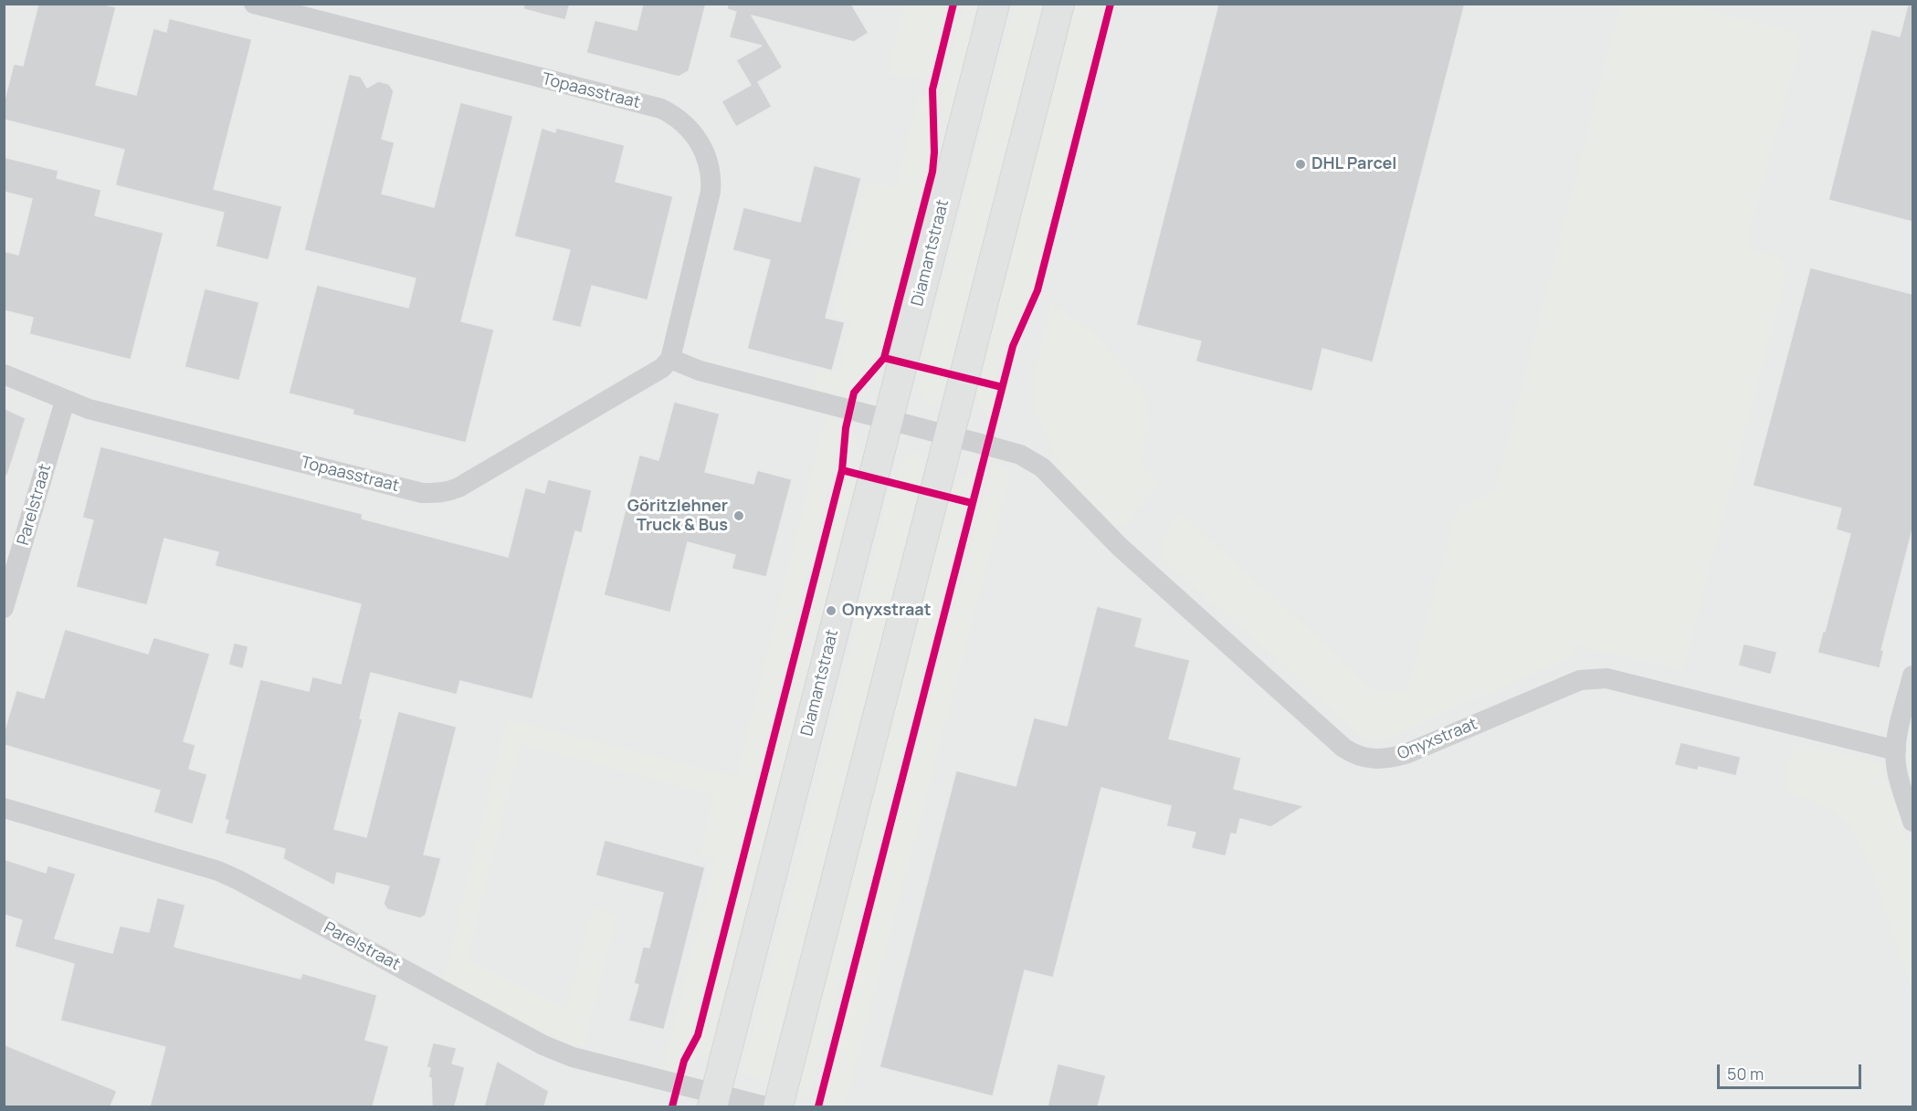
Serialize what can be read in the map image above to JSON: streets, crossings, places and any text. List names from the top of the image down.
{
  "streets": {
    "main road": ["Diamantstraat"],
    "street": ["Topaasstraat", "Parelstraat", "Onyxstraat"]
  },
  "crossings": [
    ["Topaasstraat", "Parelstraat"],
    ["Diamantstraat", "Parelstraat"],
    ["Diamantstraat", "Onyxstraat"]
  ],
  "places": ["DHL Parcel", "Göritzlehner Truck & Bus", "Onyxstraat"],
  "scale_bar": "50 m"
}
